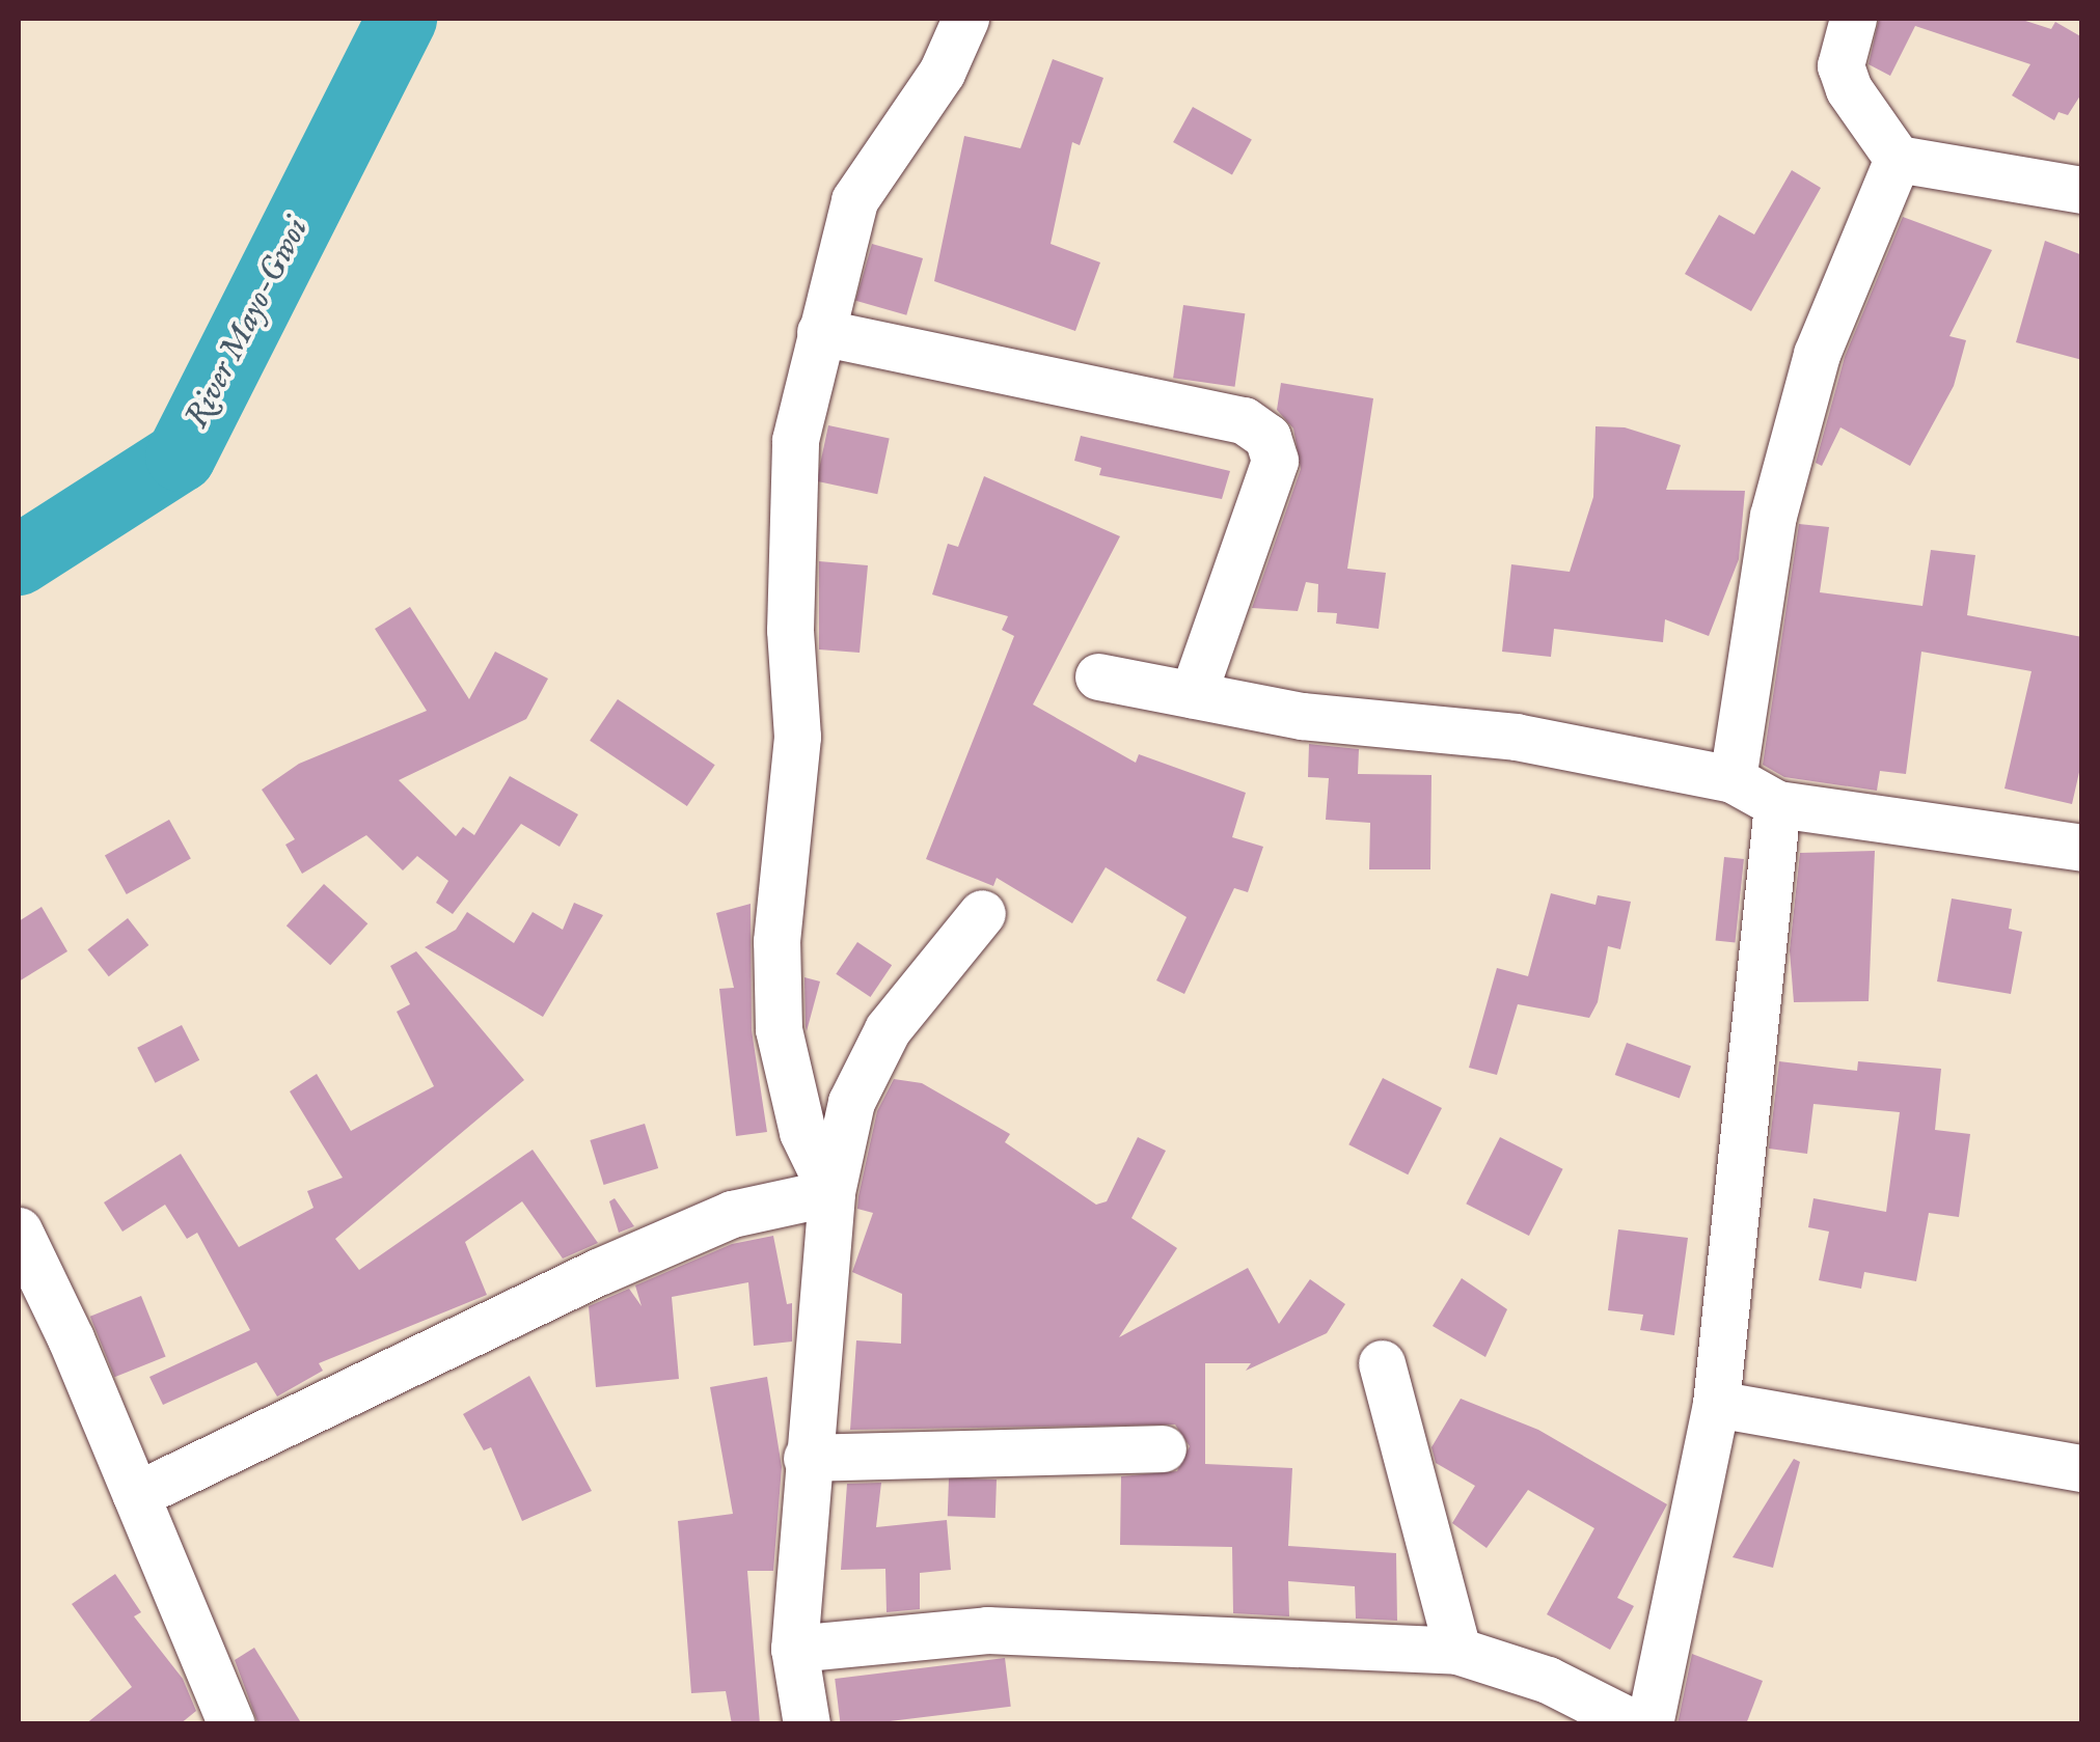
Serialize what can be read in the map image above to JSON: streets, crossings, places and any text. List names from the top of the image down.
{
  "water": ["River Mayo-Gwoi"]
}
